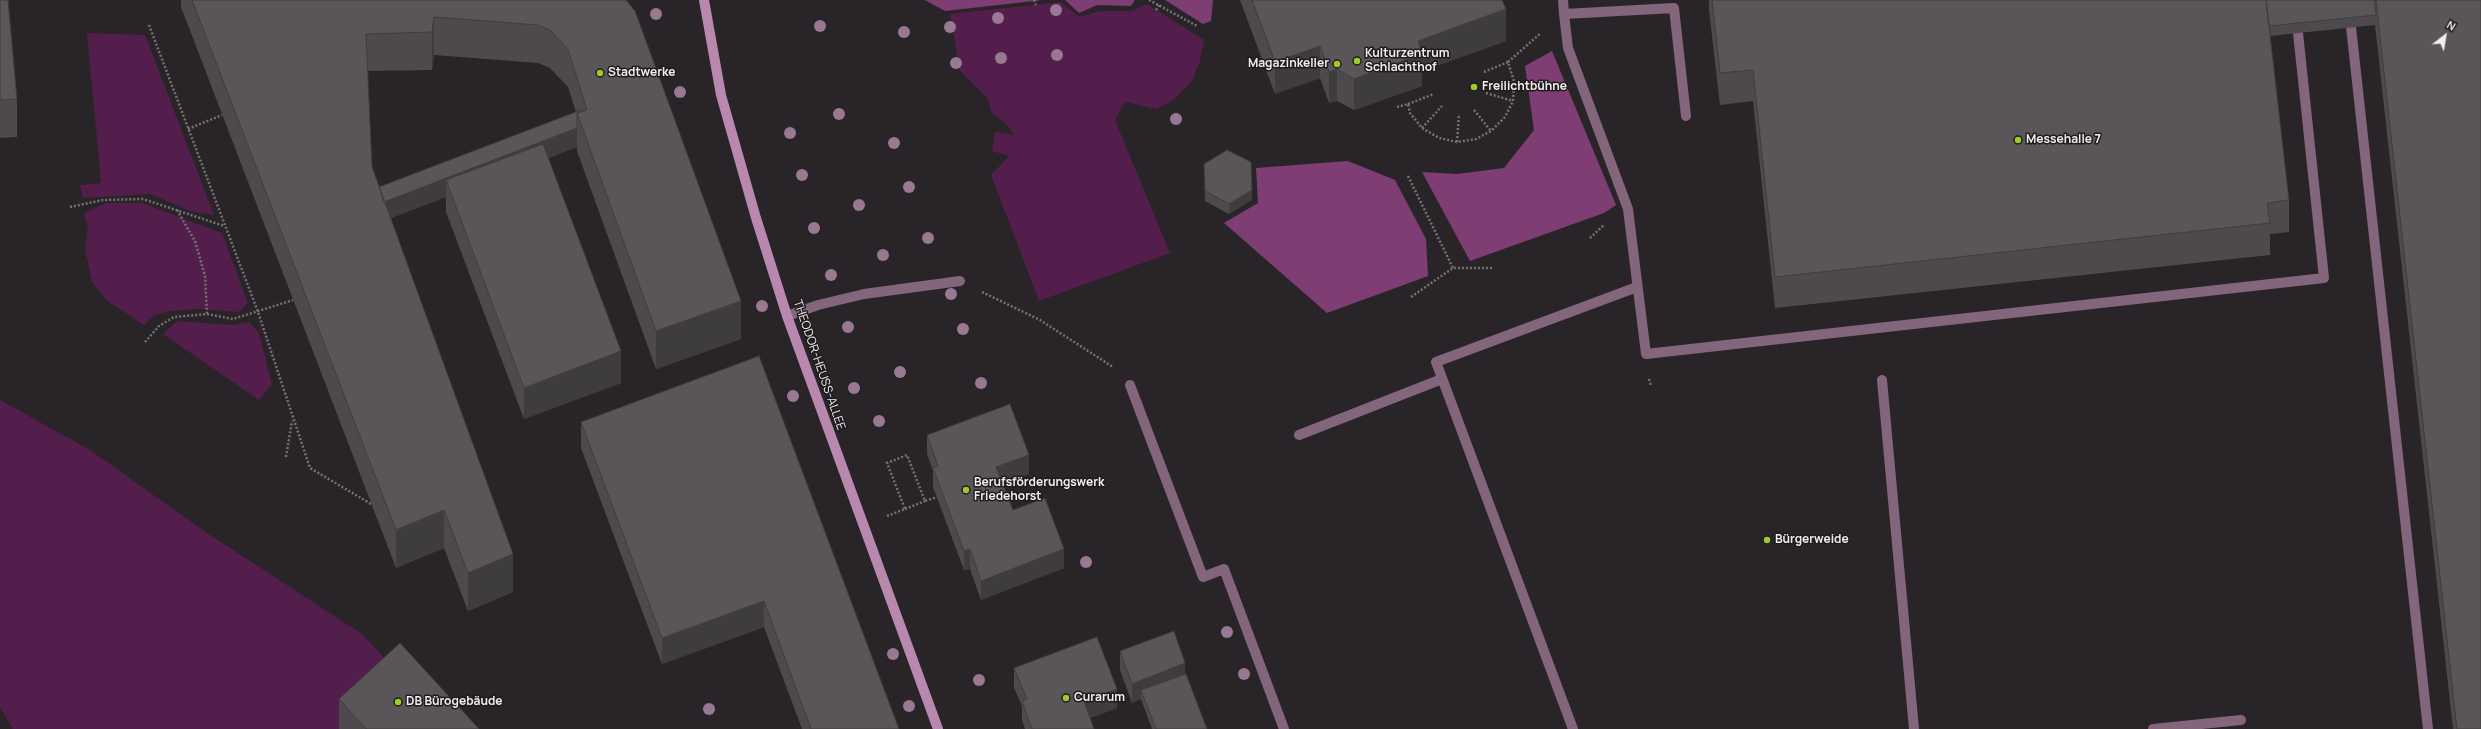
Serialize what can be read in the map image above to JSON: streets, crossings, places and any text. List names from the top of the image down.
{
  "streets": {
    "street": ["THEODOR-HEUSS-ALLEE"]
  },
  "places": [
    "Kulturzentrum Schlachthof",
    "Magazinkeller",
    "Stadtwerke",
    "Freilichtbühne",
    "Messehalle 7",
    "Berufsförderungswerk Friedehorst",
    "Bürgerweide",
    "Curarum",
    "DB Bürogebäude"
  ],
  "north": "top right"
}
